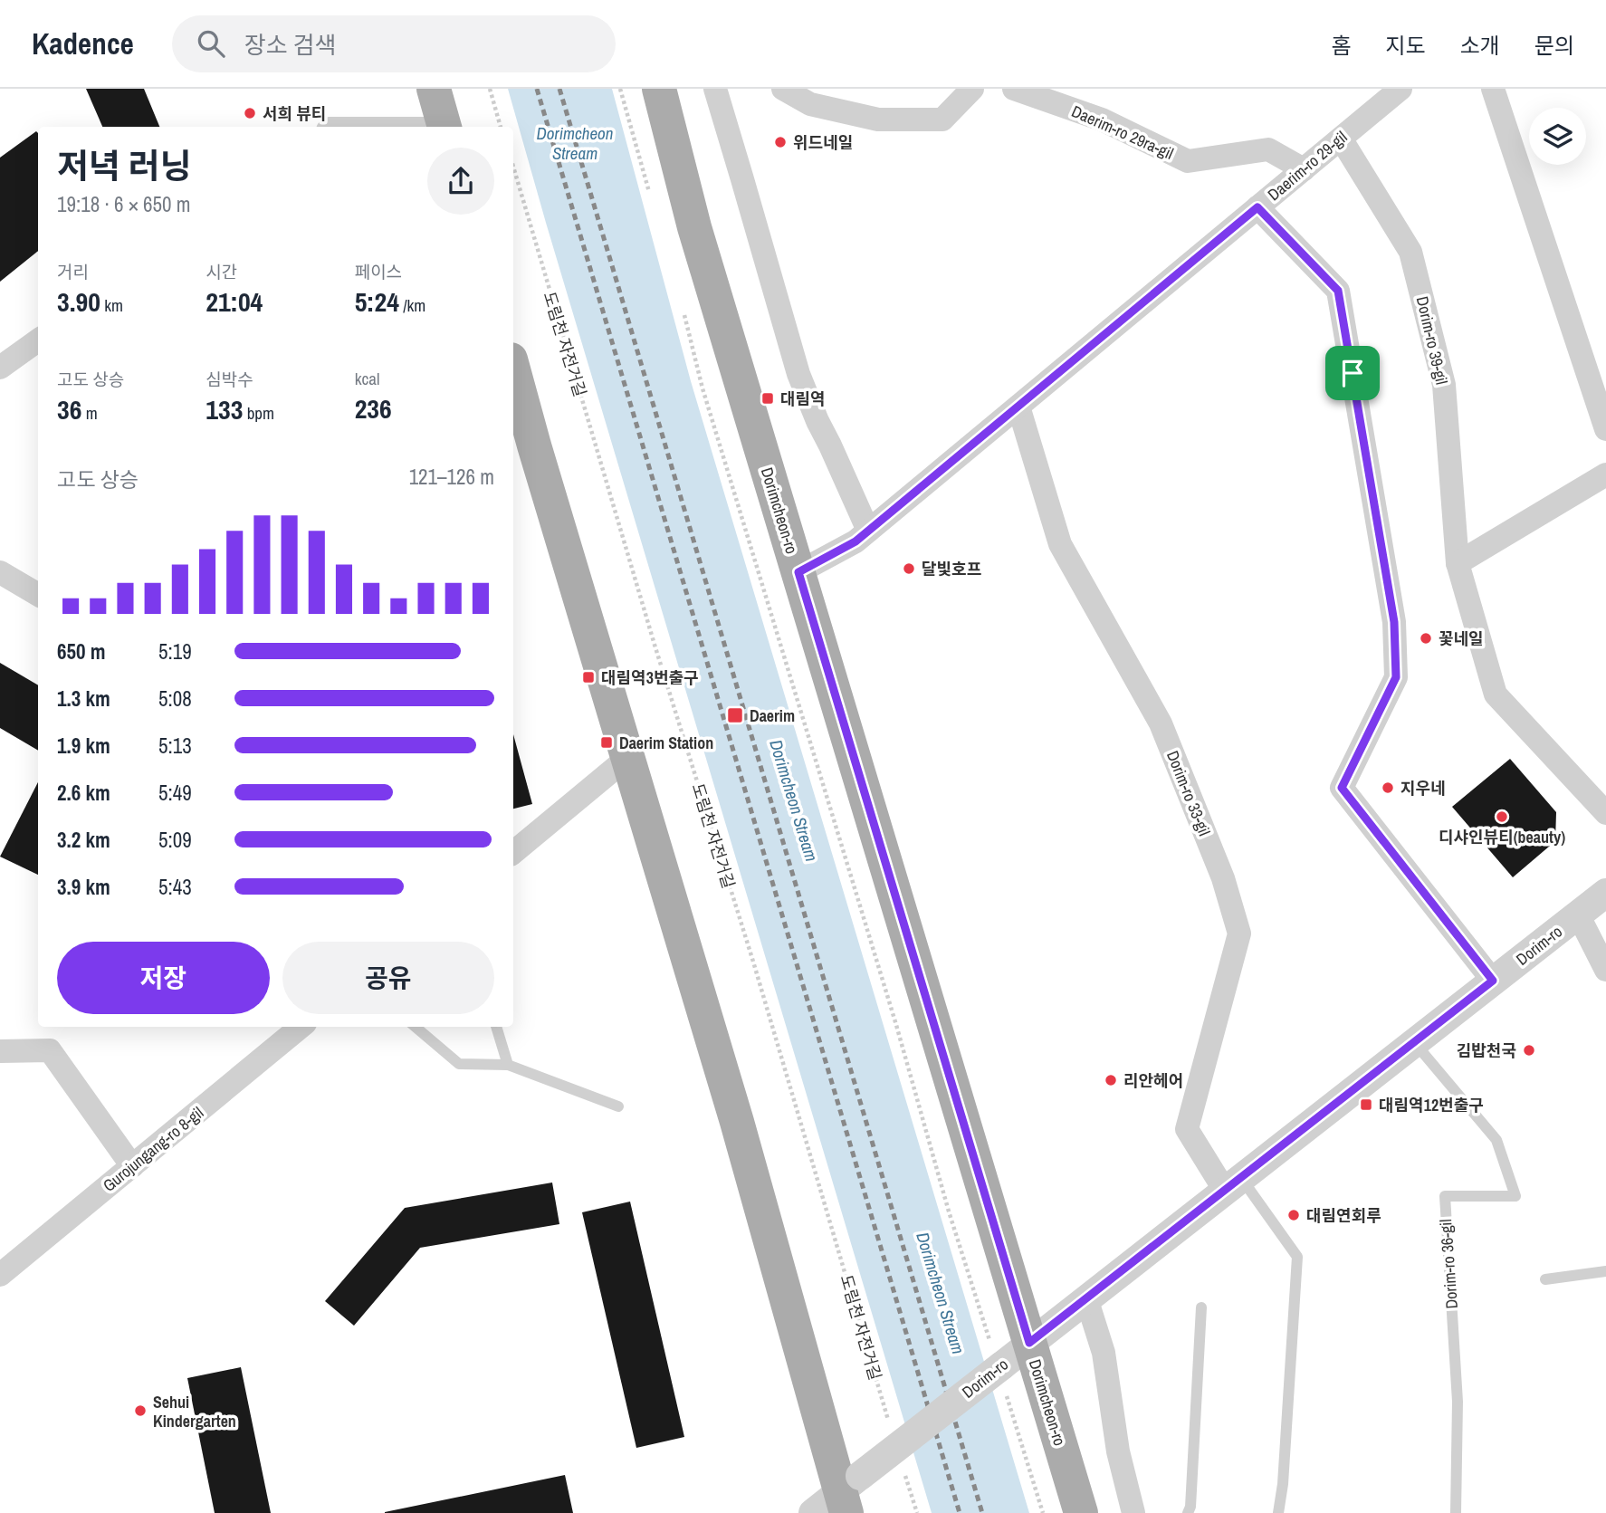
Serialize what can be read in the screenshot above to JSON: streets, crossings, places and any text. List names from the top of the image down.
{
  "streets": {
    "main road": ["Dorimcheon-ro"],
    "street": [
      "Daerim-ro 29ra-gil",
      "Daerim-ro 29-gil",
      "Dorim-ro 39-gil",
      "Dorim-ro 33-gil",
      "Dorim-ro",
      "Gurojungang-ro 8-gil"
    ],
    "lane": ["Dorim-ro 36-gil"],
    "path": ["도림천 자전거길"]
  },
  "crossings": [
    ["Daerim-ro 29ra-gil", "Daerim-ro 29-gil"],
    ["Daerim-ro 29-gil", "Dorim-ro 39-gil"],
    ["Daerim-ro 29-gil", "Dorimcheon-ro"],
    ["Daerim-ro 29-gil", "Dorim-ro 33-gil"],
    ["Dorimcheon-ro", "Dorim-ro"],
    ["Dorim-ro 33-gil", "Dorim-ro"],
    ["Dorim-ro", "Dorim-ro 36-gil"]
  ],
  "water": ["Dorimcheon Stream"],
  "places": {
    "other": [
      "서희 뷰티",
      "위드네일",
      "달빛호프",
      "꽃네일",
      "지우네",
      "디샤인뷰티(beauty)",
      "김밥천국",
      "리안헤어",
      "대림연회루",
      "Sehui Kindergarten"
    ],
    "transit": [
      "대림역",
      "대림역3번출구",
      "Daerim",
      "Daerim Station",
      "대림역12번출구"
    ]
  },
  "page": {
    "header": "Kadence",
    "search": "장소 검색",
    "nav": [
      "홈",
      "지도",
      "소개",
      "문의"
    ],
    "heading": ["저녁 러닝", "19:18 · 6 × 650 m"],
    "stats": [
      ["거리", "3.90 km"],
      ["시간", "21:04"],
      ["페이스", "5:24 /km"],
      ["고도 상승", "36 m"],
      ["심박수", "133 bpm"],
      ["kcal", "236"]
    ],
    "chart": ["고도 상승", "121–126 m"],
    "list": [
      {
        "name": "650 m",
        "note": "5:19"
      },
      {
        "name": "1.3 km",
        "note": "5:08"
      },
      {
        "name": "1.9 km",
        "note": "5:13"
      },
      {
        "name": "2.6 km",
        "note": "5:49"
      },
      {
        "name": "3.2 km",
        "note": "5:09"
      },
      {
        "name": "3.9 km",
        "note": "5:43"
      }
    ],
    "buttons": ["저장", "공유"]
  }
}
